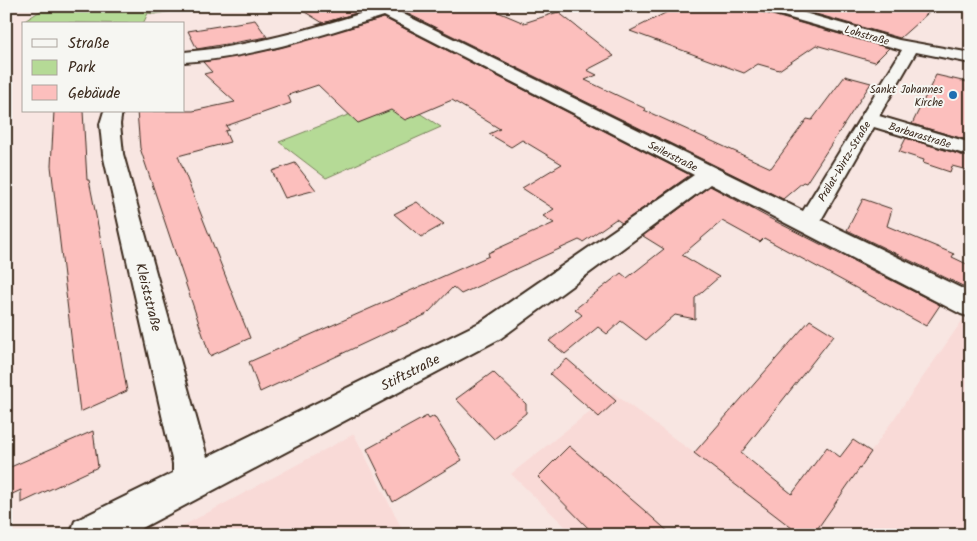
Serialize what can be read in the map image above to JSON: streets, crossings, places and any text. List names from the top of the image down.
{
  "streets": {
    "street": [
      "Lohstraße",
      "Barbarastraße",
      "Seilerstraße",
      "Prälat-Wirtz-Straße",
      "Kleiststraße",
      "Stiftstraße"
    ]
  },
  "crossings": [
    ["Lohstraße", "Prälat-Wirtz-Straße"],
    ["Barbarastraße", "Prälat-Wirtz-Straße"],
    ["Seilerstraße", "Prälat-Wirtz-Straße"],
    ["Seilerstraße", "Stiftstraße"],
    ["Kleiststraße", "Stiftstraße"]
  ],
  "places": ["Sankt Johannes Kirche"],
  "legend": ["Straße", "Park", "Gebäude"]
}
